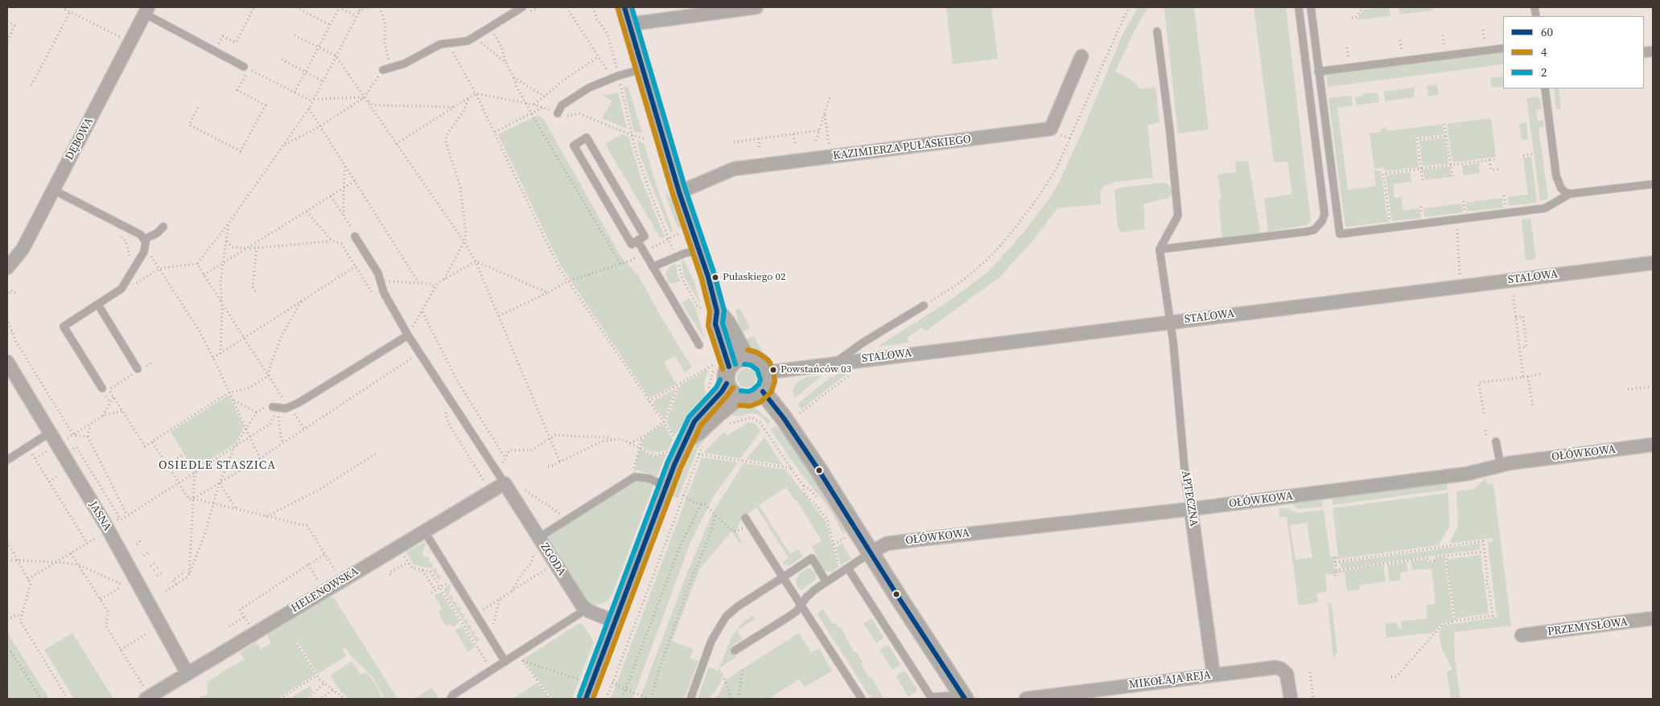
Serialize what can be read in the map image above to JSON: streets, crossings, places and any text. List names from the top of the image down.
{
  "streets": {
    "street": [
      "DĘBOWA",
      "KAZIMIERZA PUŁASKIEGO",
      "STALOWA",
      "OŁÓWKOWA",
      "APTECZNA",
      "JASNA",
      "ZGODA",
      "HELENOWSKA",
      "PRZEMYSŁOWA",
      "MIKOŁAJA REJA"
    ]
  },
  "crossings": [
    ["STALOWA", "APTECZNA"],
    ["OŁÓWKOWA", "APTECZNA"],
    ["APTECZNA", "MIKOŁAJA REJA"],
    ["JASNA", "HELENOWSKA"],
    ["ZGODA", "HELENOWSKA"]
  ],
  "districts": ["OSIEDLE STASZICA"],
  "places": ["Pułaskiego 02", "Powstańców 03"],
  "lines": ["transit line 60", "transit line 2", "transit line 4"],
  "legend": ["60", "4", "2"]
}
